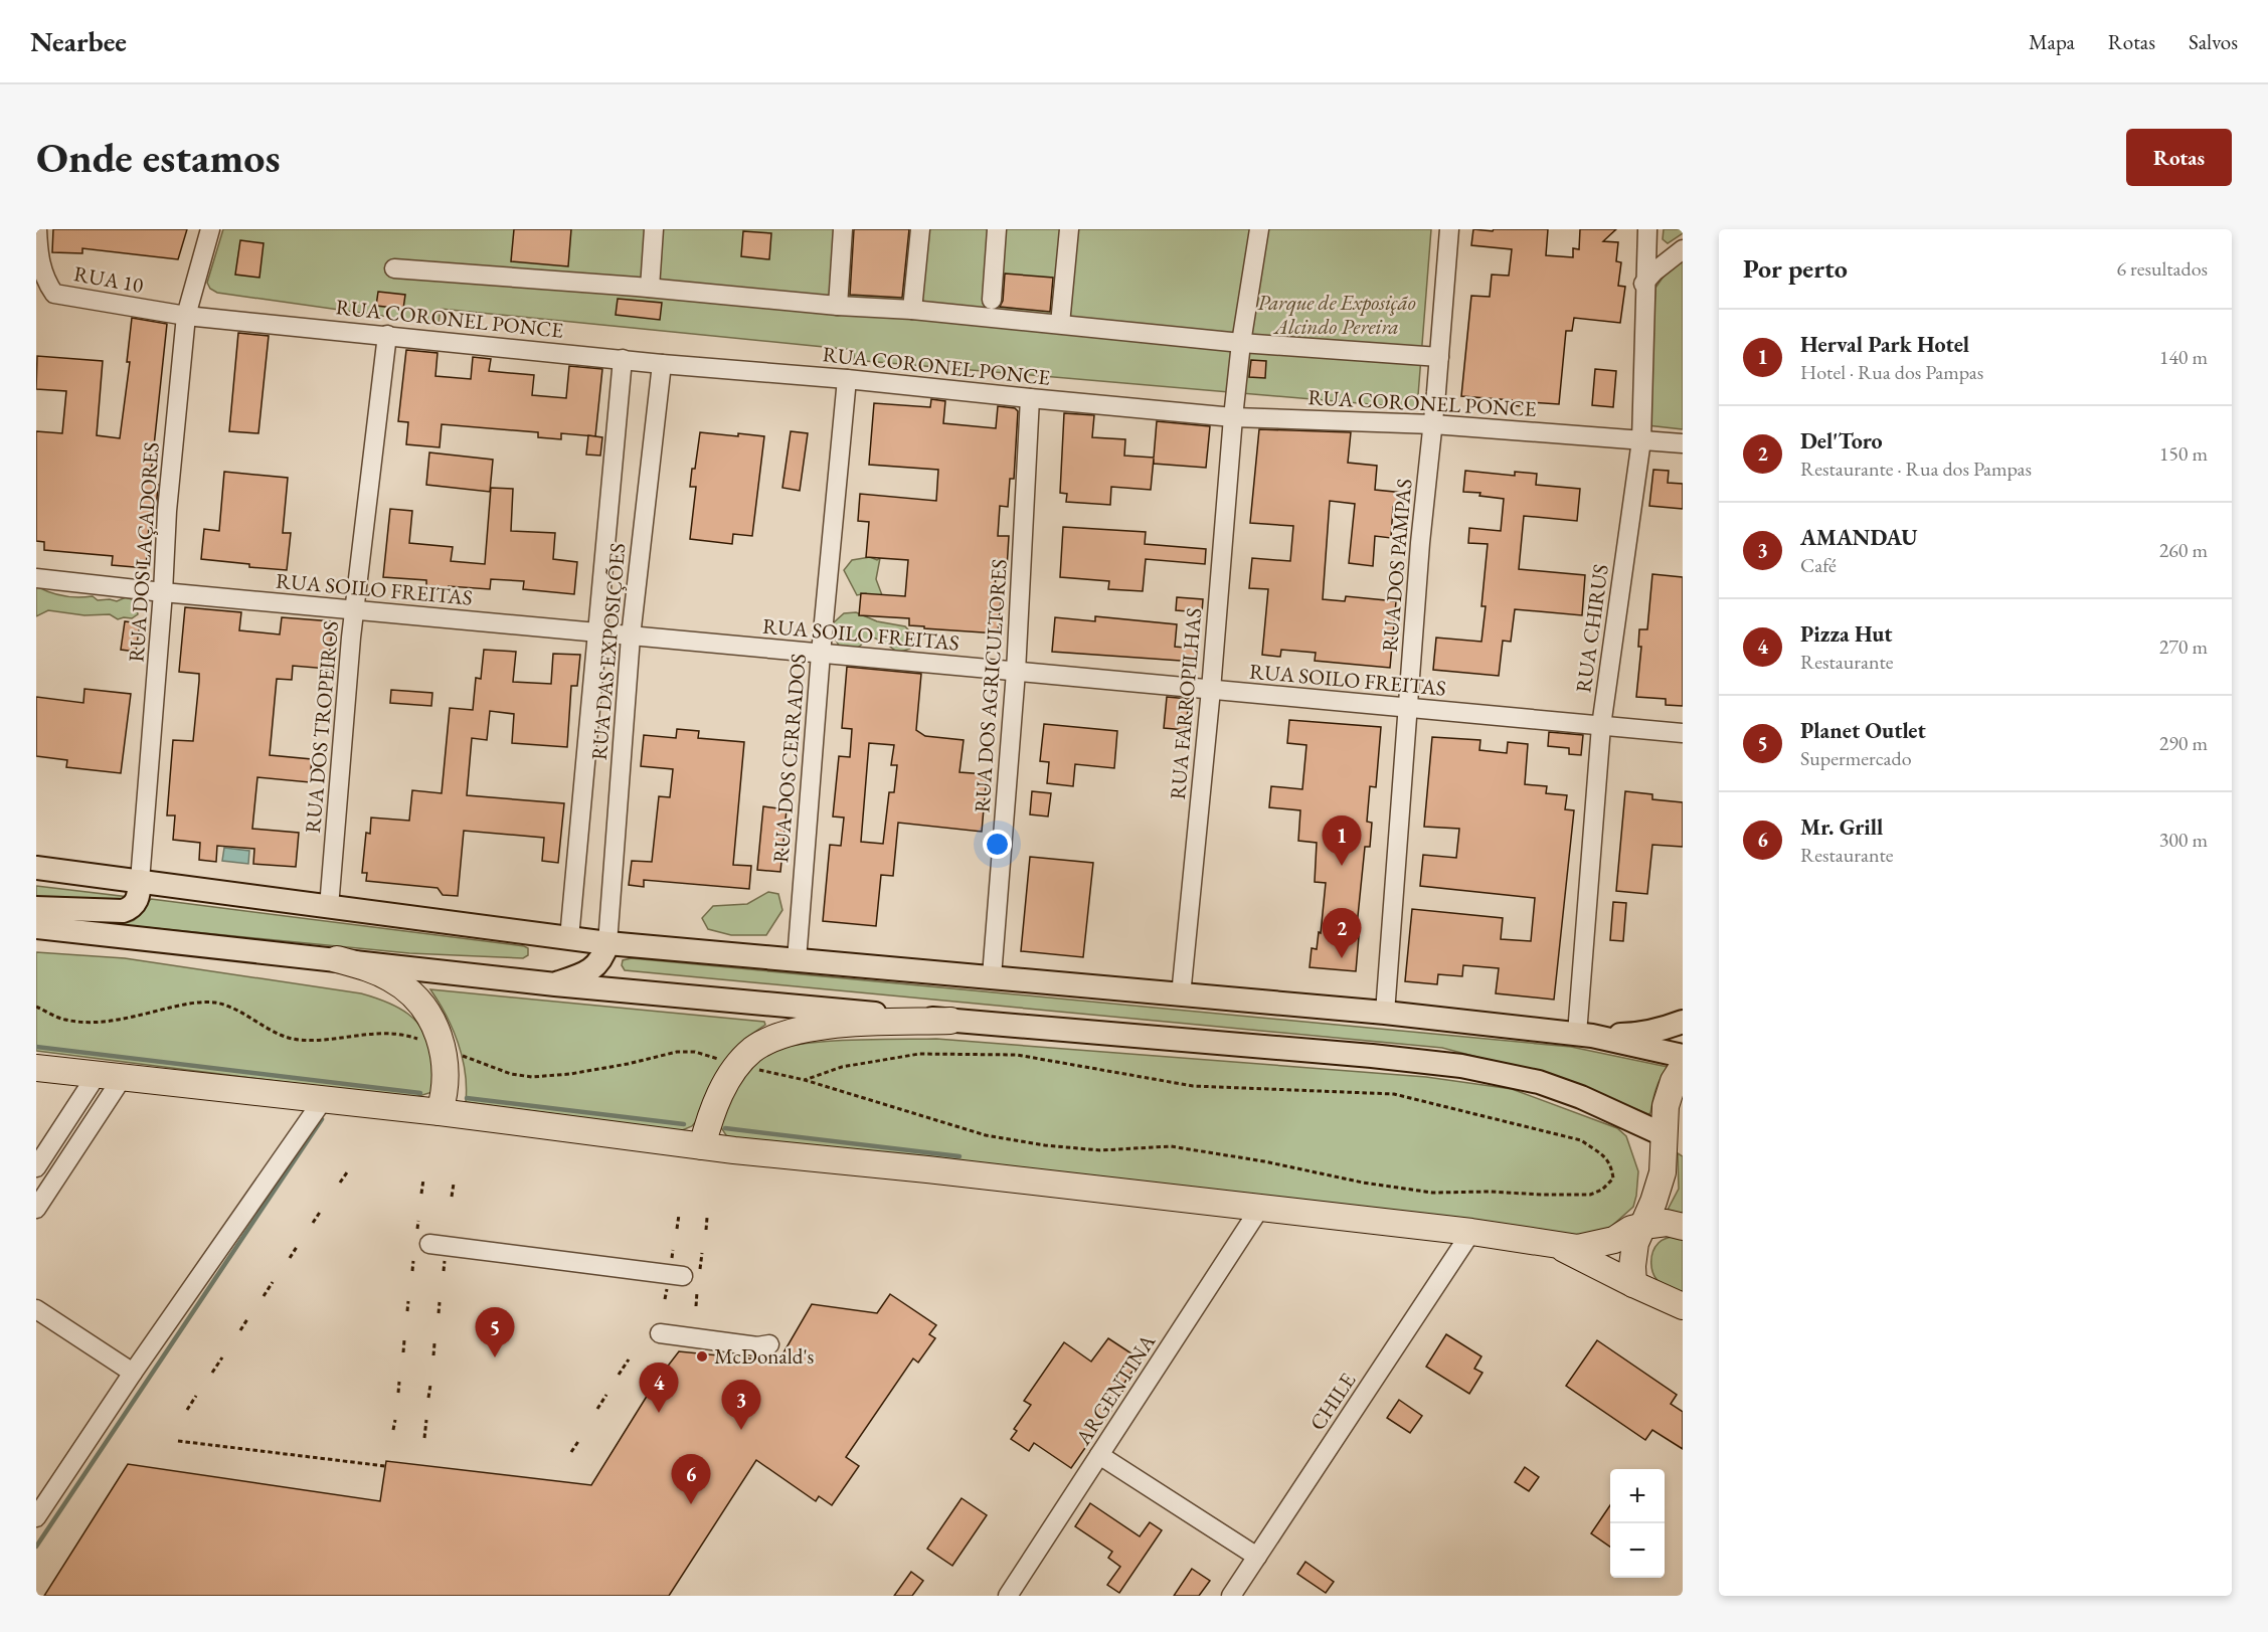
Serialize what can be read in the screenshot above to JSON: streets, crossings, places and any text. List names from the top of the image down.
{
  "streets": {
    "street": [
      "RUA 10",
      "RUA CORONEL PONCE",
      "RUA DOS LAÇADORES",
      "RUA DOS PAMPAS",
      "RUA SOILO FREITAS",
      "RUA CHIRUS",
      "RUA DAS EXPOSIÇÕES",
      "RUA DOS AGRICULTORES",
      "RUA FARROPILHAS",
      "RUA DOS TROPEIROS",
      "RUA DOS CERRADOS",
      "ARGENTINA",
      "CHILE"
    ]
  },
  "crossings": [
    ["RUA 10", "RUA CORONEL PONCE"],
    ["RUA 10", "RUA DOS LAÇADORES"],
    ["RUA CORONEL PONCE", "RUA DOS LAÇADORES"],
    ["RUA CORONEL PONCE", "RUA DOS PAMPAS"],
    ["RUA CORONEL PONCE", "RUA CHIRUS"],
    ["RUA CORONEL PONCE", "RUA DAS EXPOSIÇÕES"],
    ["RUA CORONEL PONCE", "RUA DOS AGRICULTORES"],
    ["RUA CORONEL PONCE", "RUA FARROPILHAS"],
    ["RUA CORONEL PONCE", "RUA DOS TROPEIROS"],
    ["RUA CORONEL PONCE", "RUA DOS CERRADOS"],
    ["RUA DOS LAÇADORES", "RUA SOILO FREITAS"],
    ["RUA DOS PAMPAS", "RUA SOILO FREITAS"],
    ["RUA SOILO FREITAS", "RUA CHIRUS"],
    ["RUA SOILO FREITAS", "RUA DAS EXPOSIÇÕES"],
    ["RUA SOILO FREITAS", "RUA DOS AGRICULTORES"],
    ["RUA SOILO FREITAS", "RUA FARROPILHAS"],
    ["RUA SOILO FREITAS", "RUA DOS TROPEIROS"],
    ["RUA SOILO FREITAS", "RUA DOS CERRADOS"]
  ],
  "parks": ["Parque de Exposição Alcindo Pereira"],
  "places": ["McDonald's"],
  "page": {
    "header": "Nearbee",
    "nav": ["Mapa", "Rotas", "Salvos"],
    "buttons": "Rotas",
    "title": "Onde estamos",
    "heading": ["Por perto", "6 resultados"],
    "list": [
      {
        "mark": "1",
        "name": "Herval Park Hotel",
        "note": "Hotel · Rua dos Pampas",
        "value": "140 m"
      },
      {
        "mark": "2",
        "name": "Del'Toro",
        "note": "Restaurante · Rua dos Pampas",
        "value": "150 m"
      },
      {
        "mark": "3",
        "name": "AMANDAU",
        "note": "Café",
        "value": "260 m"
      },
      {
        "mark": "4",
        "name": "Pizza Hut",
        "note": "Restaurante",
        "value": "270 m"
      },
      {
        "mark": "5",
        "name": "Planet Outlet",
        "note": "Supermercado",
        "value": "290 m"
      },
      {
        "mark": "6",
        "name": "Mr. Grill",
        "note": "Restaurante",
        "value": "300 m"
      }
    ],
    "pins": [
      "1",
      "2",
      "5",
      "4",
      "3",
      "6"
    ],
    "map_buttons": ["+", "−"]
  }
}
